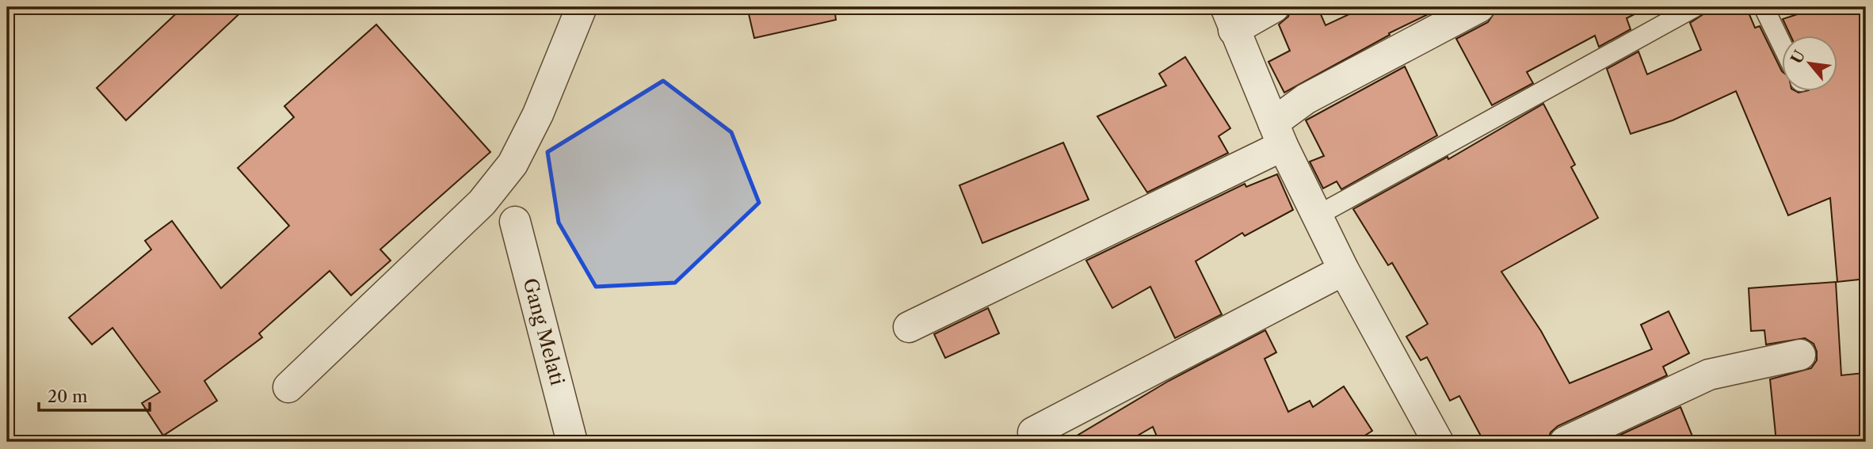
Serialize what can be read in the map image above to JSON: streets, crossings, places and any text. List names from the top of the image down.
{
  "streets": {
    "street": ["Gang Melati"]
  },
  "scale_bar": "20 m",
  "north": "top left"
}
